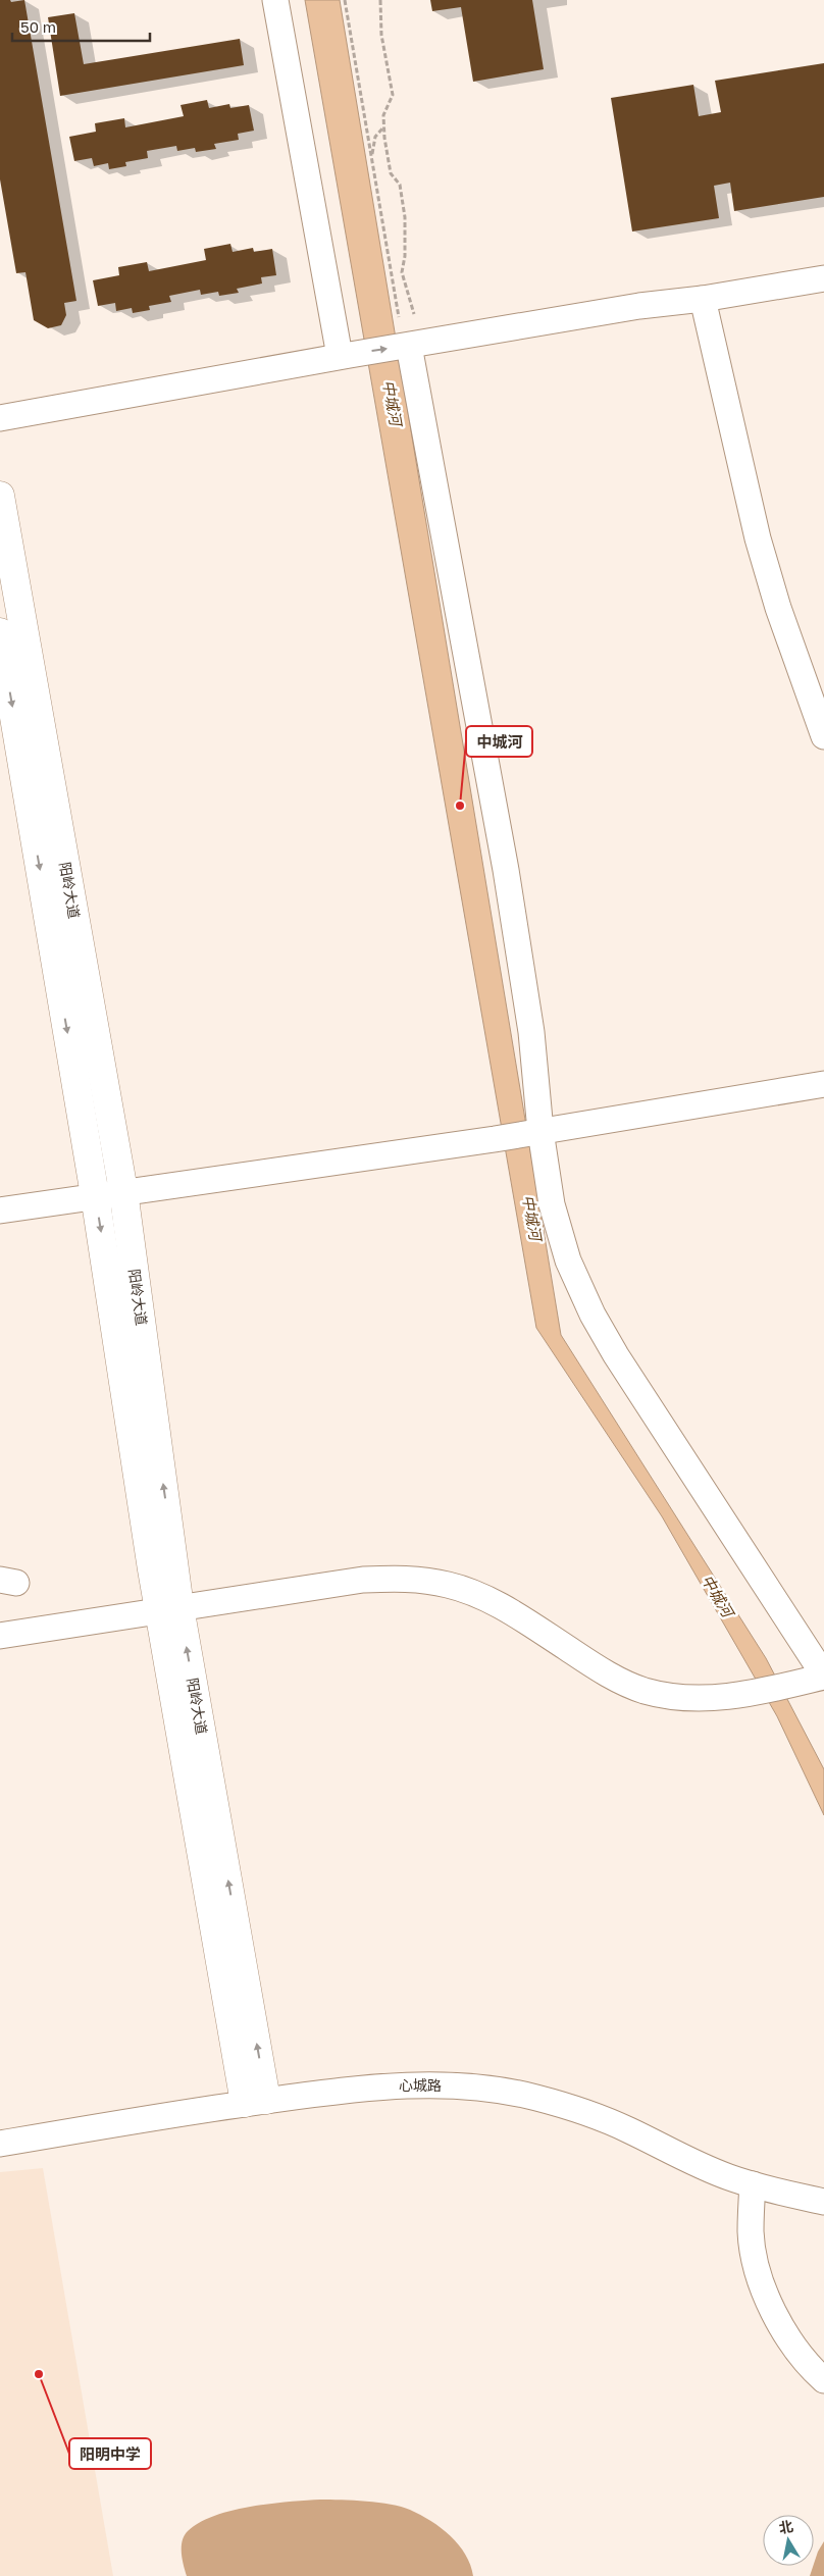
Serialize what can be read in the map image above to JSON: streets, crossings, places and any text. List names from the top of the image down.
{
  "streets": {
    "main road": ["阳岭大道"],
    "street": ["心城路"]
  },
  "crossings": [
    ["阳岭大道", "心城路"]
  ],
  "water": ["中城河"],
  "places": ["中城河", "阳明中学"],
  "scale_bar": "50 m",
  "north": "top"
}
